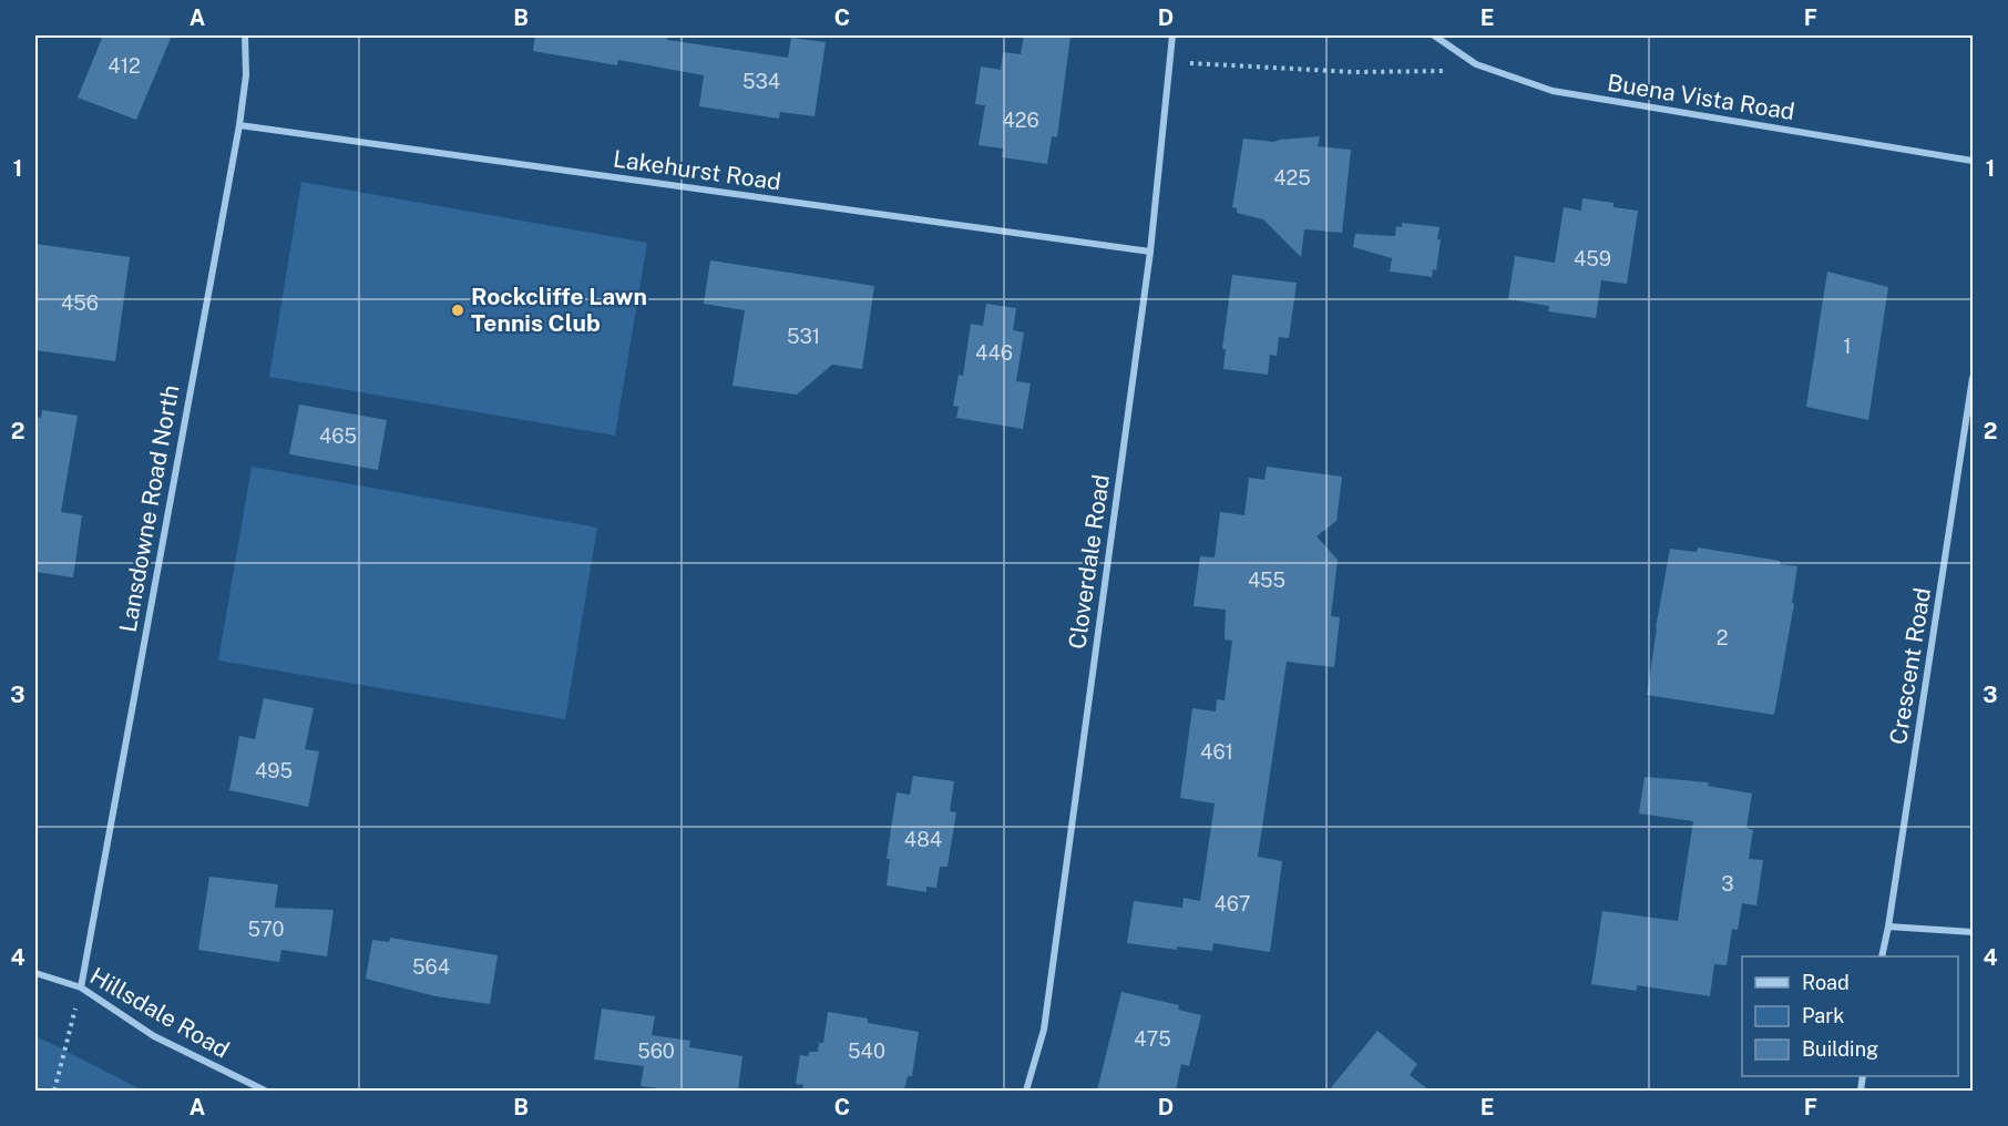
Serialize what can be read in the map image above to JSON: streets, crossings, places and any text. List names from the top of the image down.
{
  "streets": {
    "street": [
      "Buena Vista Road",
      "Lakehurst Road",
      "Lansdowne Road North",
      "Cloverdale Road",
      "Crescent Road",
      "Hillsdale Road"
    ]
  },
  "crossings": [
    ["Lakehurst Road", "Lansdowne Road North"],
    ["Lakehurst Road", "Cloverdale Road"],
    ["Lansdowne Road North", "Hillsdale Road"]
  ],
  "places": ["Rockcliffe Lawn Tennis Club"],
  "house_numbers": [
    "412",
    "534",
    "426",
    "425",
    "459",
    "456",
    "531",
    "1",
    "446",
    "465",
    "455",
    "2",
    "461",
    "495",
    "484",
    "3",
    "467",
    "570",
    "564",
    "475",
    "560",
    "540"
  ],
  "legend": ["Road", "Park", "Building"],
  "grid": {
    "columns": [
      "A",
      "B",
      "C",
      "D",
      "E",
      "F"
    ],
    "rows": [
      "1",
      "2",
      "3",
      "4"
    ]
  }
}
